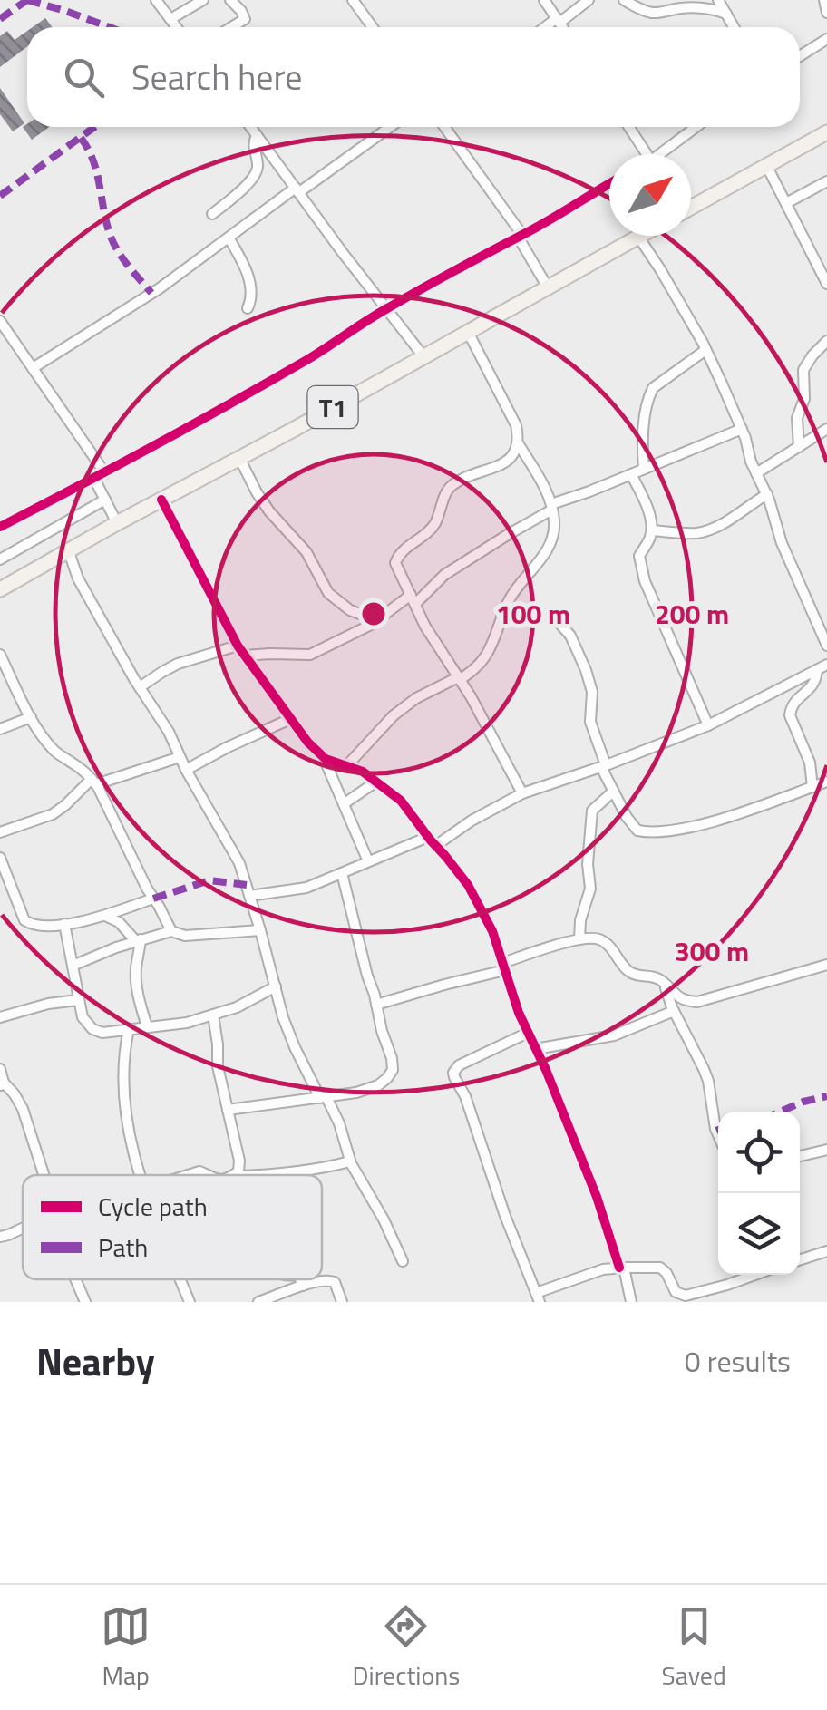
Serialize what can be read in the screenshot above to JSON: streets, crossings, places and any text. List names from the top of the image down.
{
  "streets": {
    "highway": ["T1"]
  },
  "legend": ["Cycle path", "Path"],
  "north": "top right",
  "page": {
    "search": "Search here",
    "heading": ["Nearby", "0 results"],
    "nav": ["Map", "Directions", "Saved"]
  },
  "rings": ["100 m", "200 m", "300 m"]
}
